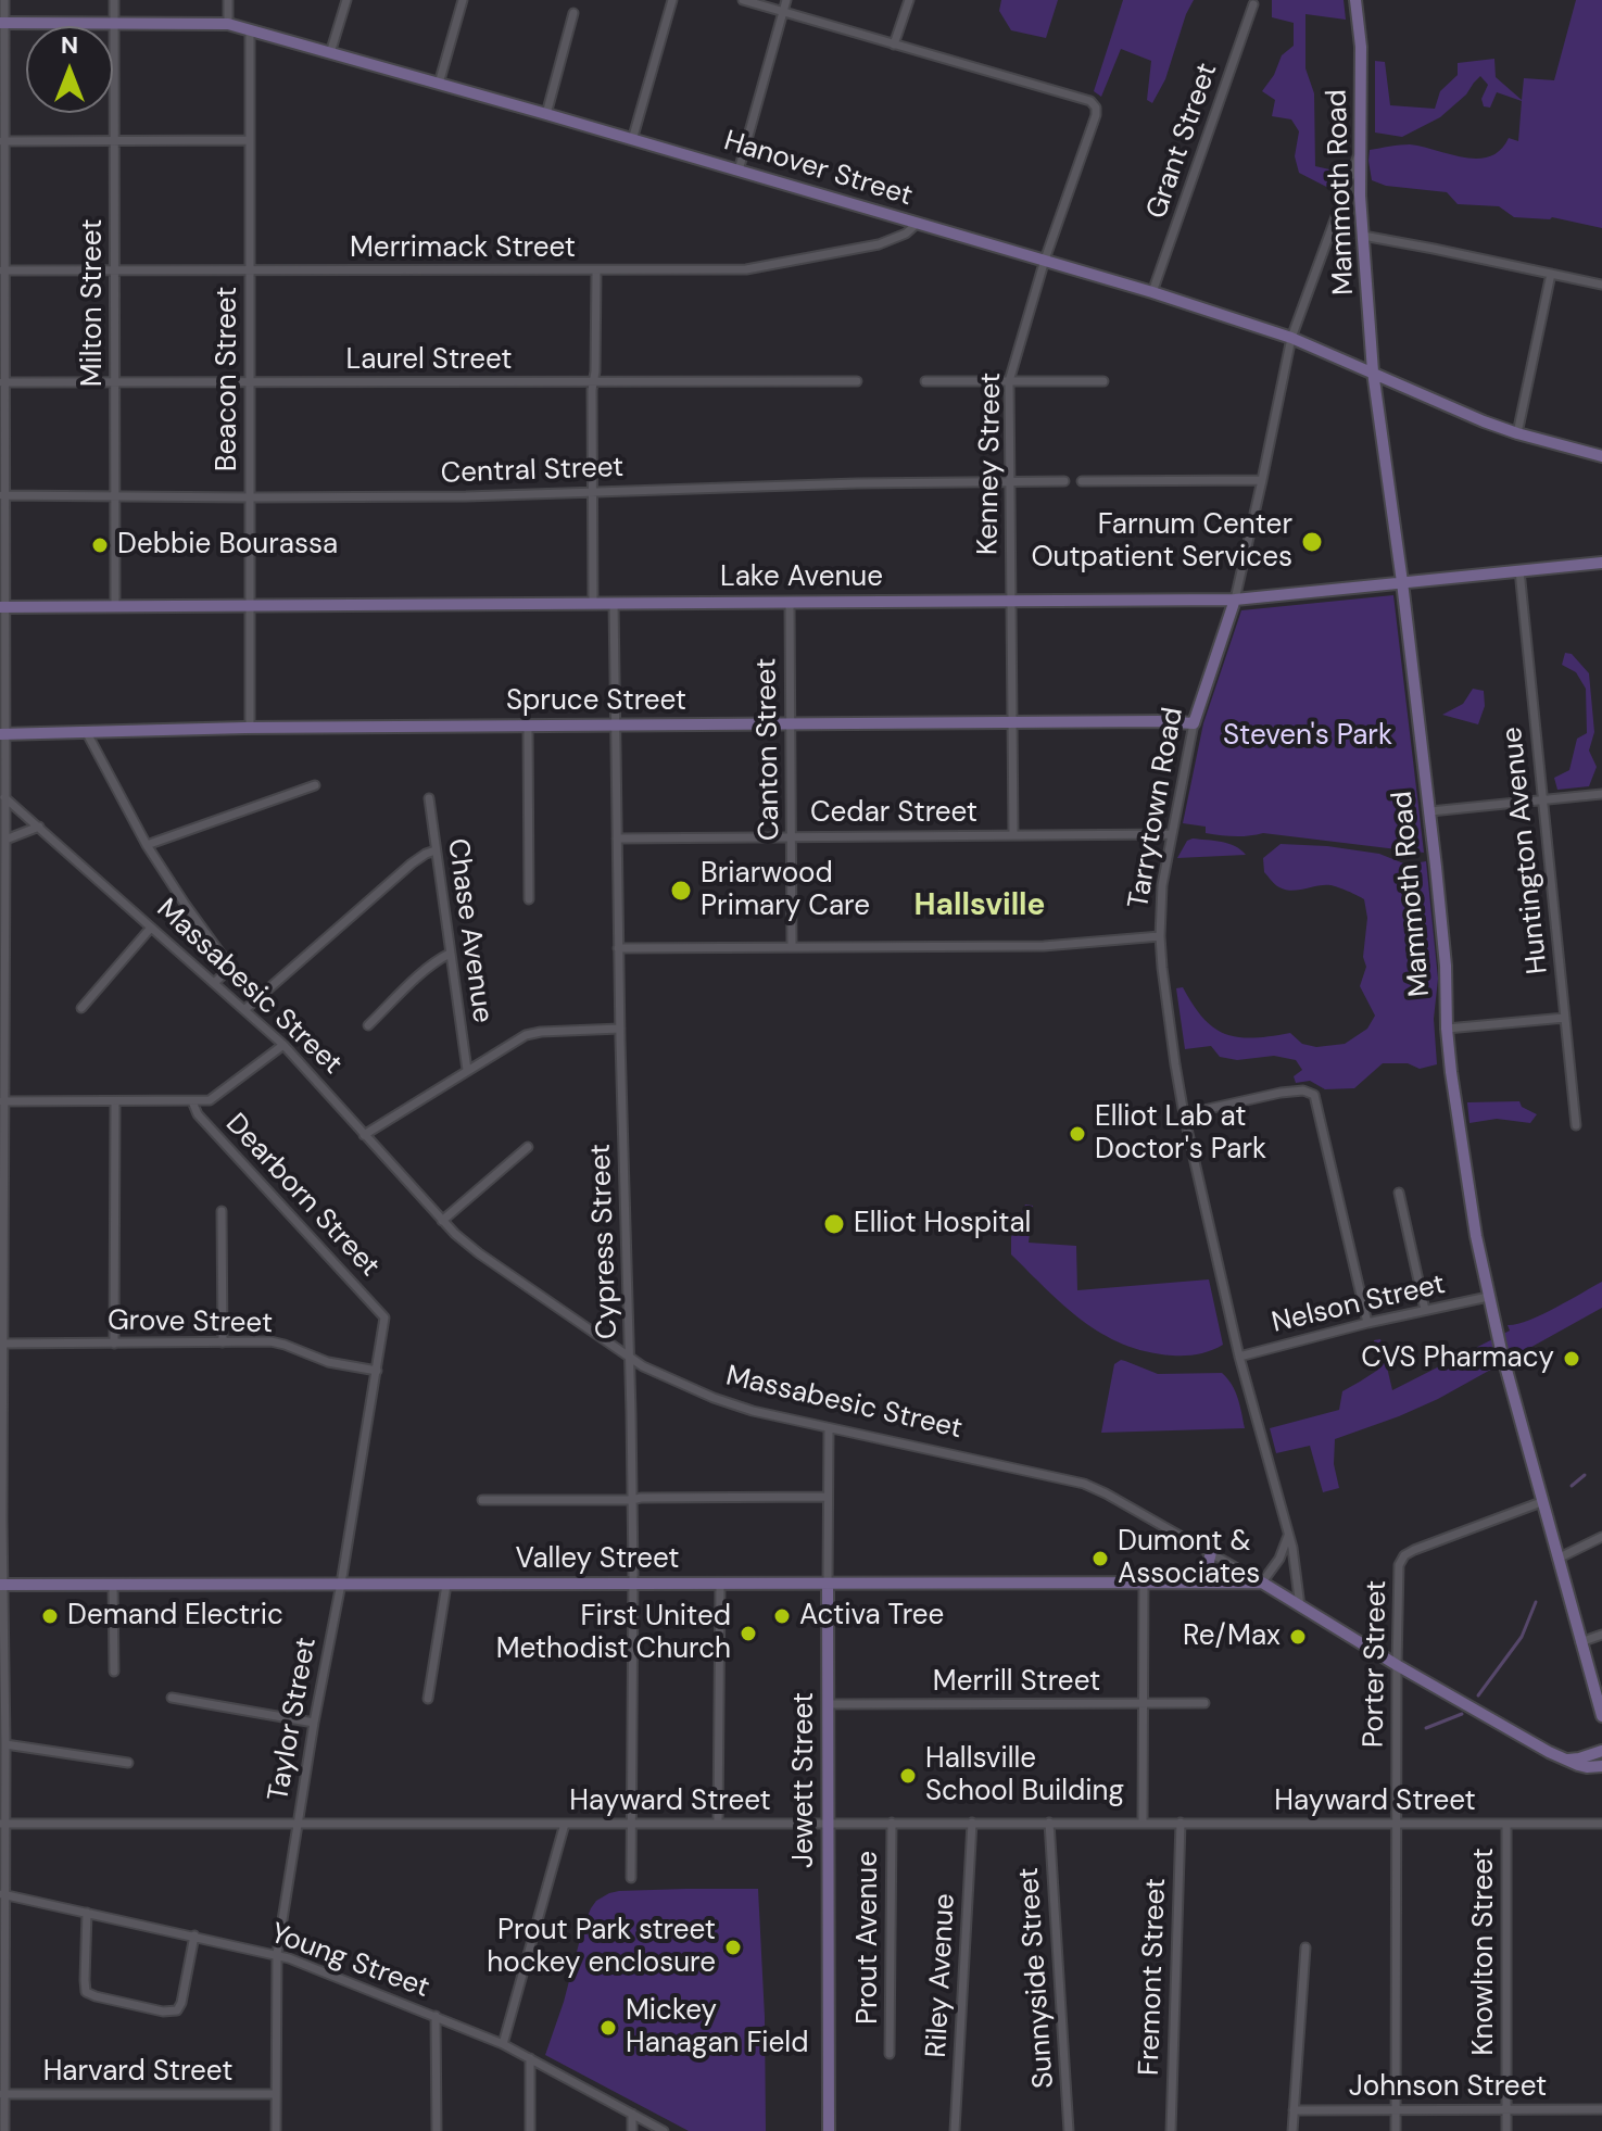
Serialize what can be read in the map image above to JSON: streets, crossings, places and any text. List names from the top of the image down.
{
  "streets": {
    "street": [
      "Grant Street",
      "Hanover Street",
      "Mammoth Road",
      "Merrimack Street",
      "Milton Street",
      "Laurel Street",
      "Beacon Street",
      "Kenney Street",
      "Central Street",
      "Lake Avenue",
      "Spruce Street",
      "Canton Street",
      "Tarrytown Road",
      "Cedar Street",
      "Huntington Avenue",
      "Chase Avenue",
      "Massabesic Street",
      "Dearborn Street",
      "Cypress Street",
      "Nelson Street",
      "Grove Street",
      "Valley Street",
      "Porter Street",
      "Merrill Street",
      "Taylor Street",
      "Jewett Street",
      "Hayward Street",
      "Prout Avenue",
      "Knowlton Street",
      "Young Street",
      "Riley Avenue",
      "Fremont Street",
      "Sunnyside Street",
      "Harvard Street",
      "Johnson Street"
    ]
  },
  "crossings": [
    ["Grant Street", "Hanover Street"],
    ["Hanover Street", "Mammoth Road"],
    ["Hanover Street", "Merrimack Street"],
    ["Hanover Street", "Milton Street"],
    ["Hanover Street", "Beacon Street"],
    ["Hanover Street", "Kenney Street"],
    ["Hanover Street", "Tarrytown Road"],
    ["Mammoth Road", "Lake Avenue"],
    ["Mammoth Road", "Tarrytown Road"],
    ["Mammoth Road", "Nelson Street"],
    ["Mammoth Road", "Porter Street"],
    ["Merrimack Street", "Milton Street"],
    ["Merrimack Street", "Beacon Street"],
    ["Milton Street", "Laurel Street"],
    ["Milton Street", "Central Street"],
    ["Milton Street", "Lake Avenue"],
    ["Laurel Street", "Beacon Street"],
    ["Beacon Street", "Central Street"],
    ["Beacon Street", "Lake Avenue"],
    ["Beacon Street", "Spruce Street"],
    ["Kenney Street", "Central Street"],
    ["Kenney Street", "Lake Avenue"],
    ["Kenney Street", "Spruce Street"],
    ["Kenney Street", "Cedar Street"],
    ["Lake Avenue", "Canton Street"],
    ["Lake Avenue", "Tarrytown Road"],
    ["Lake Avenue", "Huntington Avenue"],
    ["Lake Avenue", "Cypress Street"],
    ["Spruce Street", "Canton Street"],
    ["Spruce Street", "Tarrytown Road"],
    ["Spruce Street", "Cypress Street"],
    ["Canton Street", "Cedar Street"],
    ["Tarrytown Road", "Cedar Street"],
    ["Tarrytown Road", "Massabesic Street"],
    ["Tarrytown Road", "Nelson Street"],
    ["Cedar Street", "Cypress Street"],
    ["Massabesic Street", "Cypress Street"],
    ["Massabesic Street", "Valley Street"],
    ["Massabesic Street", "Porter Street"],
    ["Massabesic Street", "Jewett Street"],
    ["Dearborn Street", "Taylor Street"],
    ["Cypress Street", "Valley Street"],
    ["Cypress Street", "Hayward Street"],
    ["Grove Street", "Taylor Street"],
    ["Valley Street", "Taylor Street"],
    ["Valley Street", "Jewett Street"],
    ["Porter Street", "Hayward Street"],
    ["Porter Street", "Johnson Street"],
    ["Merrill Street", "Jewett Street"],
    ["Taylor Street", "Hayward Street"],
    ["Taylor Street", "Young Street"],
    ["Taylor Street", "Harvard Street"],
    ["Jewett Street", "Hayward Street"],
    ["Hayward Street", "Prout Avenue"],
    ["Hayward Street", "Knowlton Street"],
    ["Hayward Street", "Riley Avenue"],
    ["Hayward Street", "Fremont Street"],
    ["Hayward Street", "Sunnyside Street"],
    ["Knowlton Street", "Johnson Street"]
  ],
  "districts": ["Hallsville"],
  "parks": ["Steven's Park"],
  "places": [
    "Farnum Center Outpatient Services",
    "Debbie Bourassa",
    "Briarwood Primary Care",
    "Elliot Lab at Doctor's Park",
    "Elliot Hospital",
    "CVS Pharmacy",
    "Dumont & Associates",
    "Demand Electric",
    "Activa Tree",
    "First United Methodist Church",
    "Re/Max",
    "Hallsville School Building",
    "Prout Park street hockey enclosure",
    "Mickey Hanagan Field"
  ],
  "north": "top"
}
